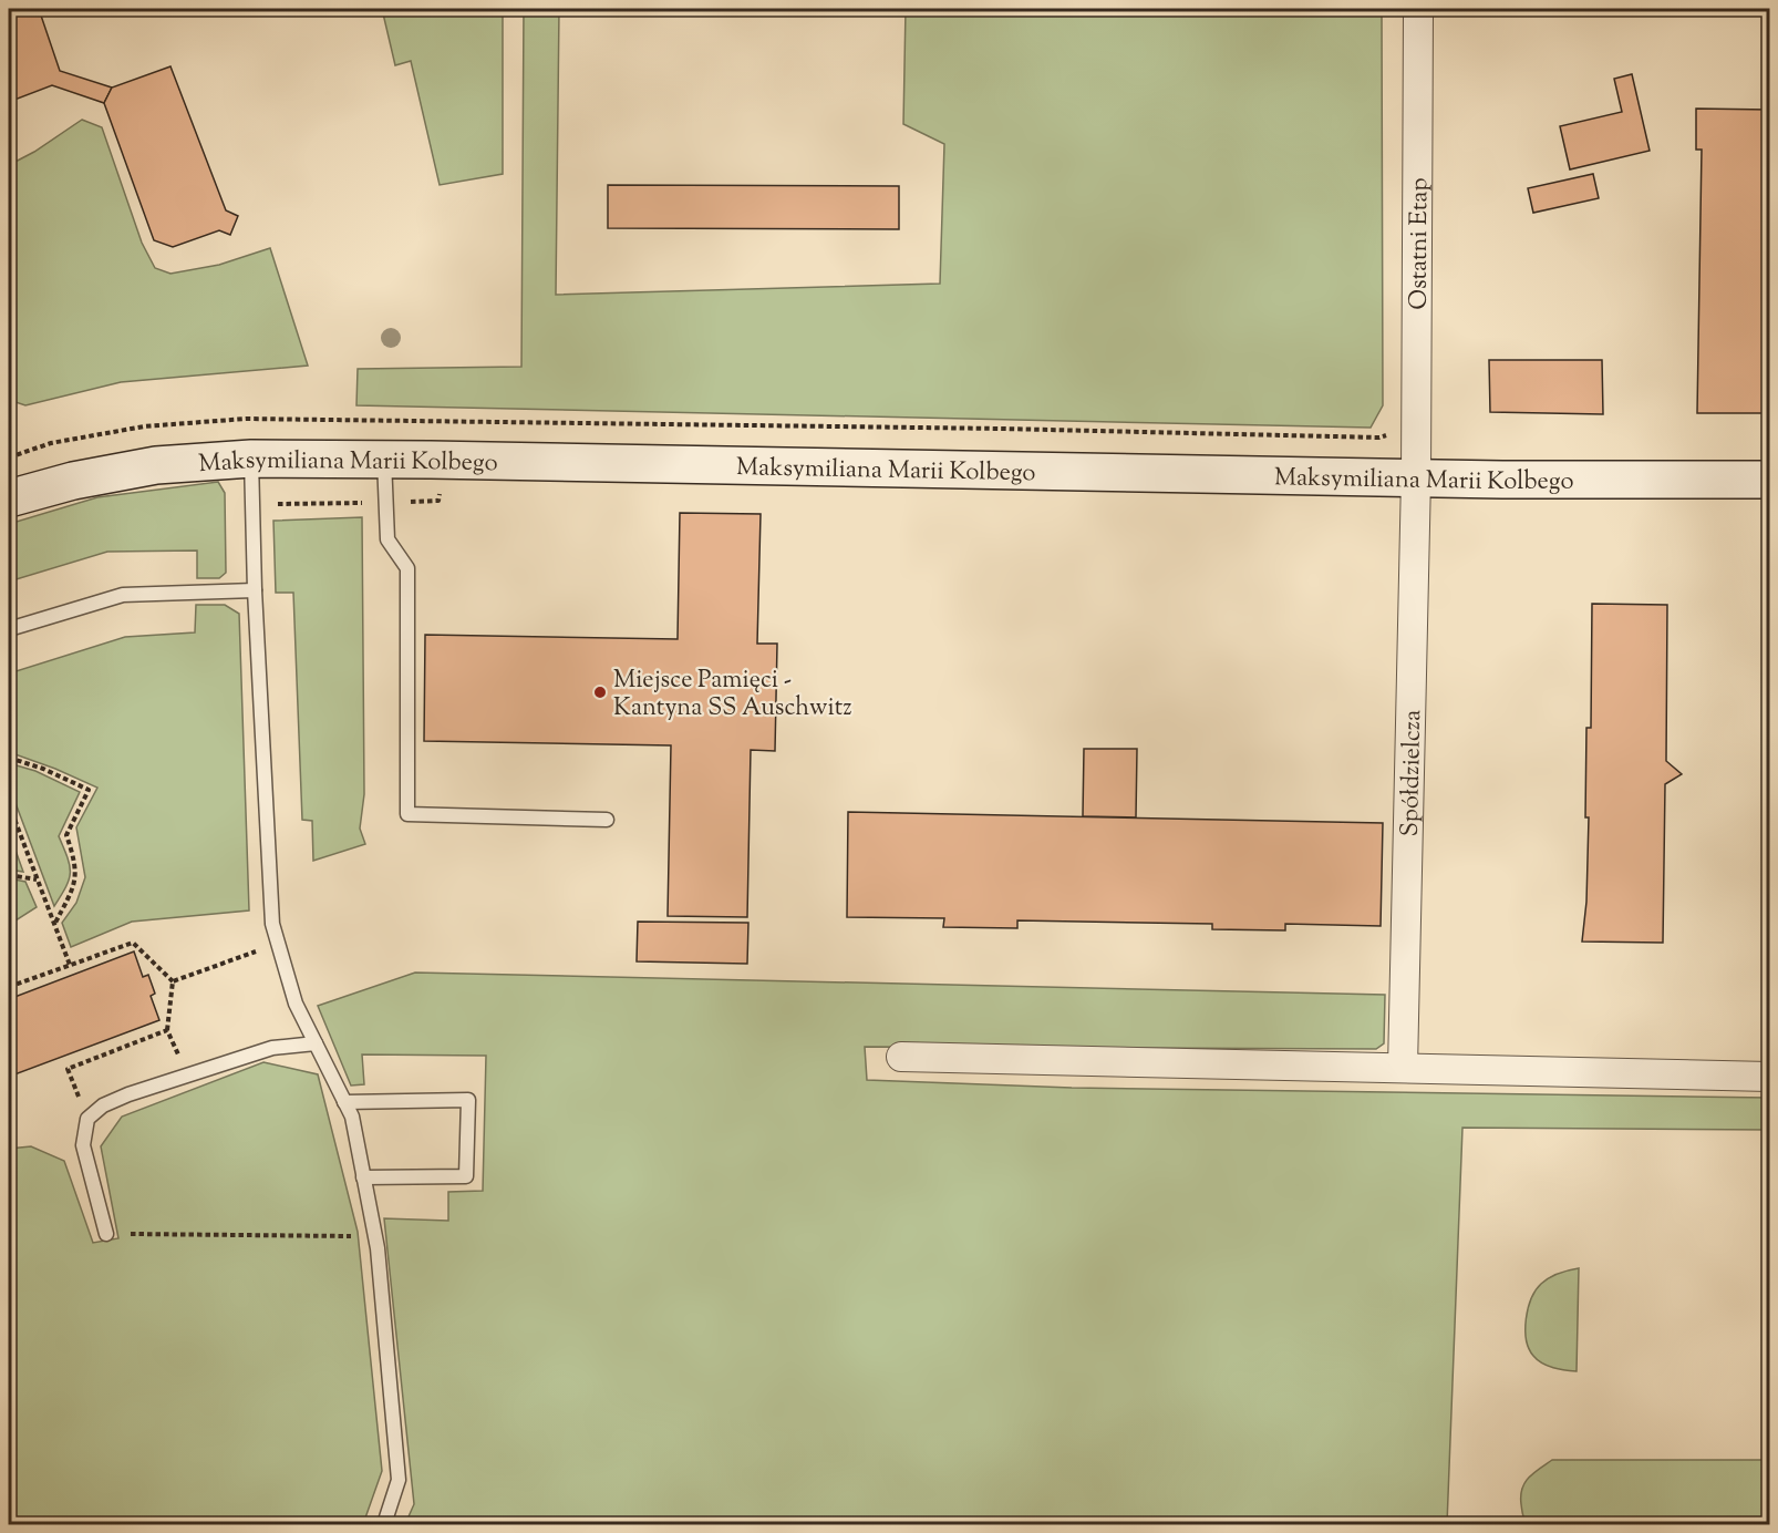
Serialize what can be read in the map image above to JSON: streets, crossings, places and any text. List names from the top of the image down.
{
  "streets": {
    "street": ["Ostatni Etap", "Maksymiliana Marii Kolbego", "Spółdzielcza"]
  },
  "crossings": [
    ["Ostatni Etap", "Maksymiliana Marii Kolbego"],
    ["Ostatni Etap", "Spółdzielcza"],
    ["Maksymiliana Marii Kolbego", "Spółdzielcza"]
  ],
  "places": ["Miejsce Pamięci - Kantyna SS Auschwitz"]
}
